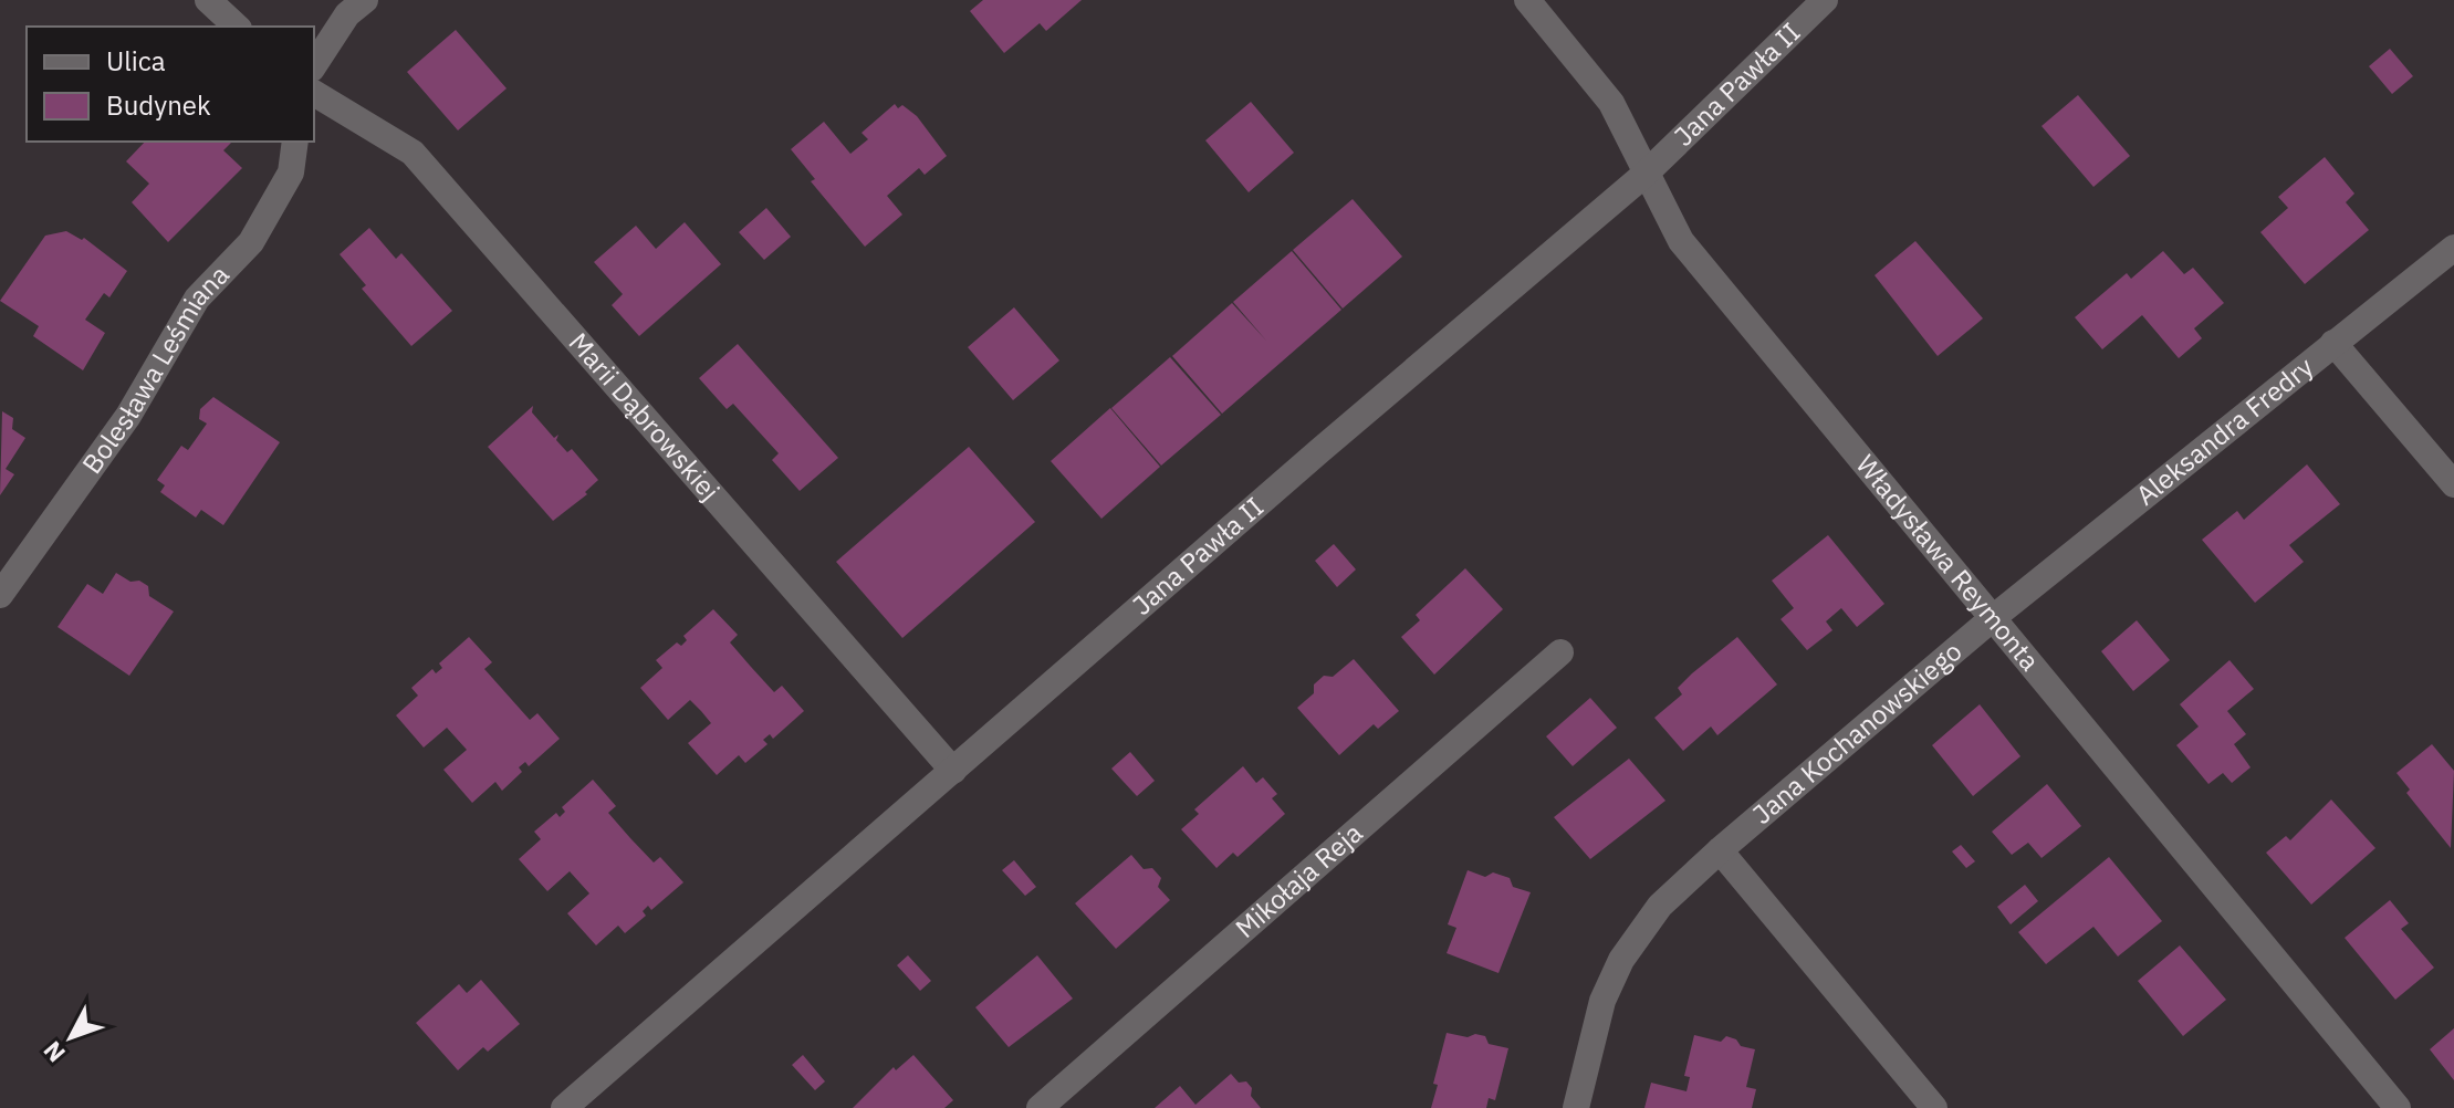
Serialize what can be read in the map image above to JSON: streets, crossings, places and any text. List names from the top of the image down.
{
  "streets": {
    "street": [
      "Jana Pawła II",
      "Bolesława Leśmiana",
      "Marii Dąbrowskiej",
      "Aleksandra Fredry",
      "Władysława Reymonta",
      "Jana Kochanowskiego",
      "Mikołaja Reja"
    ]
  },
  "crossings": [
    ["Jana Pawła II", "Marii Dąbrowskiej"],
    ["Jana Pawła II", "Władysława Reymonta"],
    ["Aleksandra Fredry", "Władysława Reymonta"],
    ["Aleksandra Fredry", "Jana Kochanowskiego"],
    ["Władysława Reymonta", "Jana Kochanowskiego"]
  ],
  "legend": ["Ulica", "Budynek"],
  "north": "bottom left"
}
